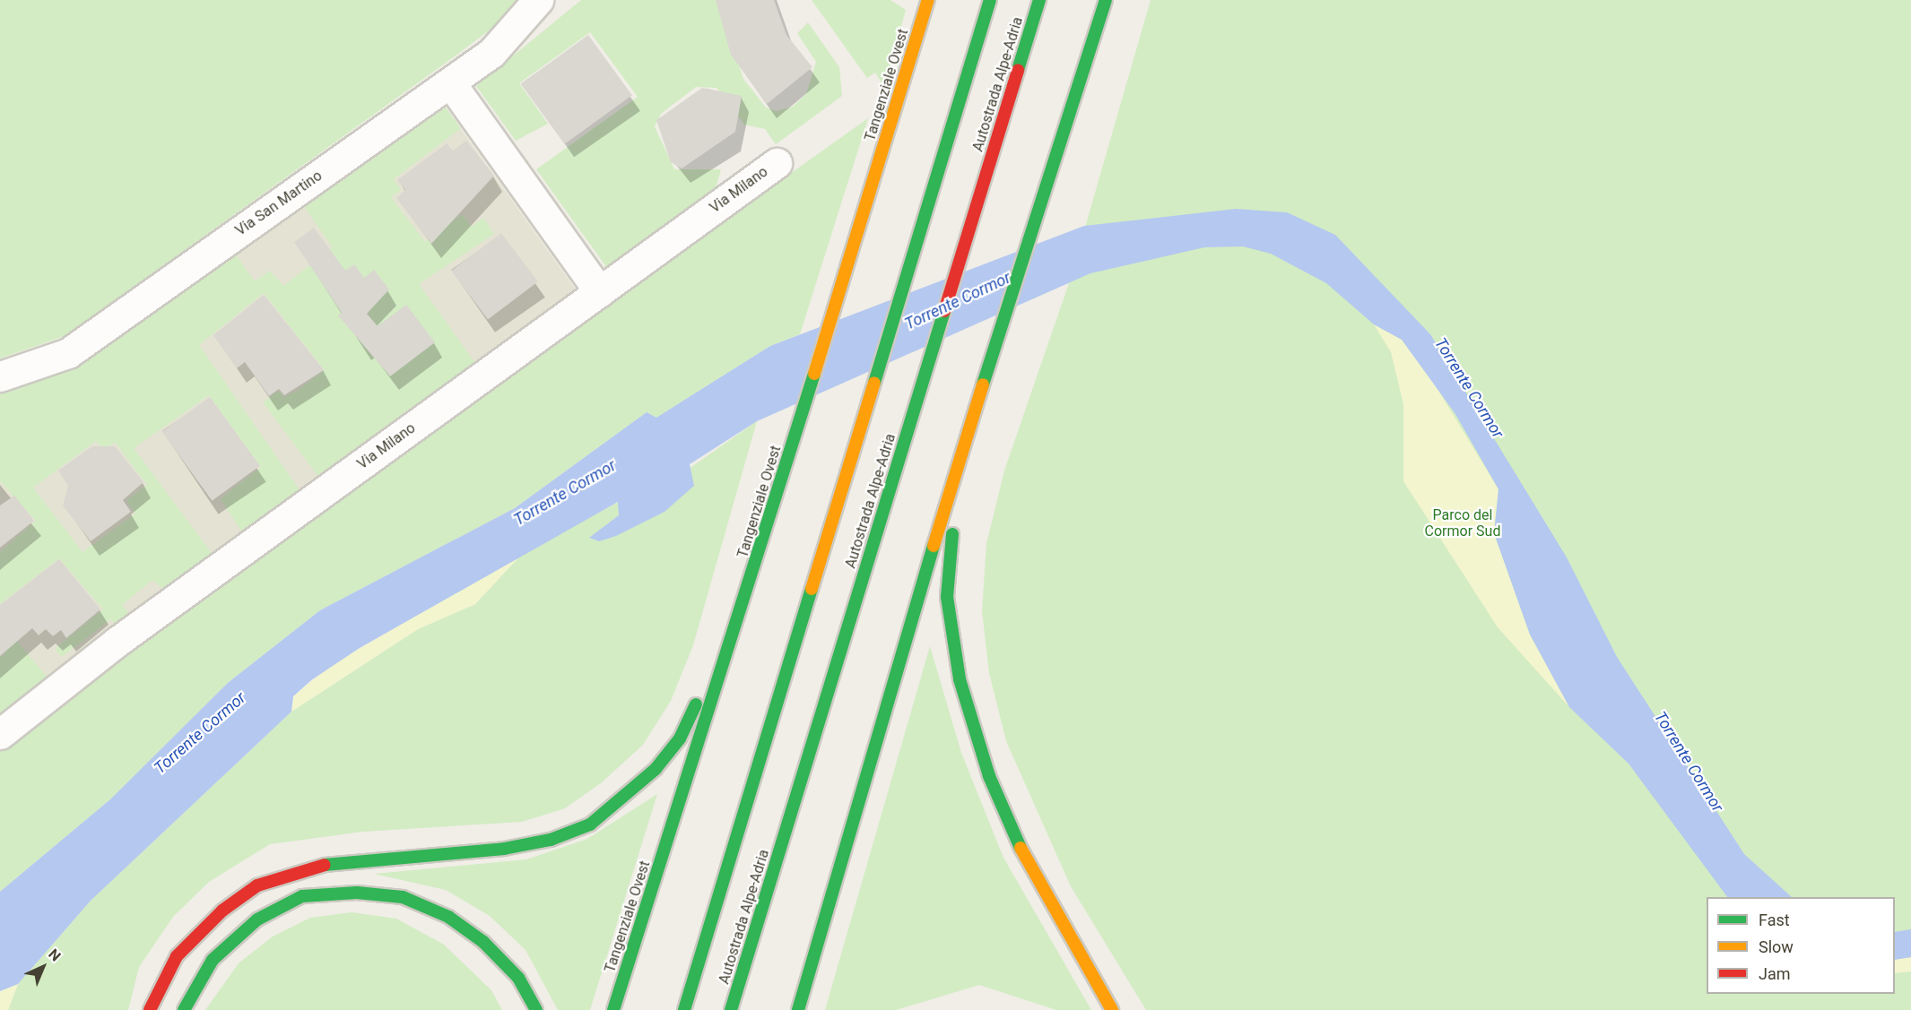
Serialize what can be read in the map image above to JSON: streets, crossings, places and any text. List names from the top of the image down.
{
  "streets": {
    "highway": ["Autostrada Alpe-Adria", "Tangenziale Ovest"],
    "street": ["Via Milano", "Via San Martino"]
  },
  "water": ["Torrente Cormor"],
  "parks": ["Parco del Cormor Sud"],
  "legend": ["Fast", "Slow", "Jam"],
  "north": "top right"
}
